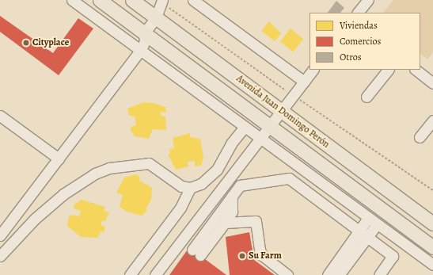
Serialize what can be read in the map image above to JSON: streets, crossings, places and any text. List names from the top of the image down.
{
  "streets": {
    "main road": ["Avenida Juan Domingo Perón"]
  },
  "places": ["Cityplace", "Su Farm"],
  "legend": ["Viviendas", "Comercios", "Otros"]
}
